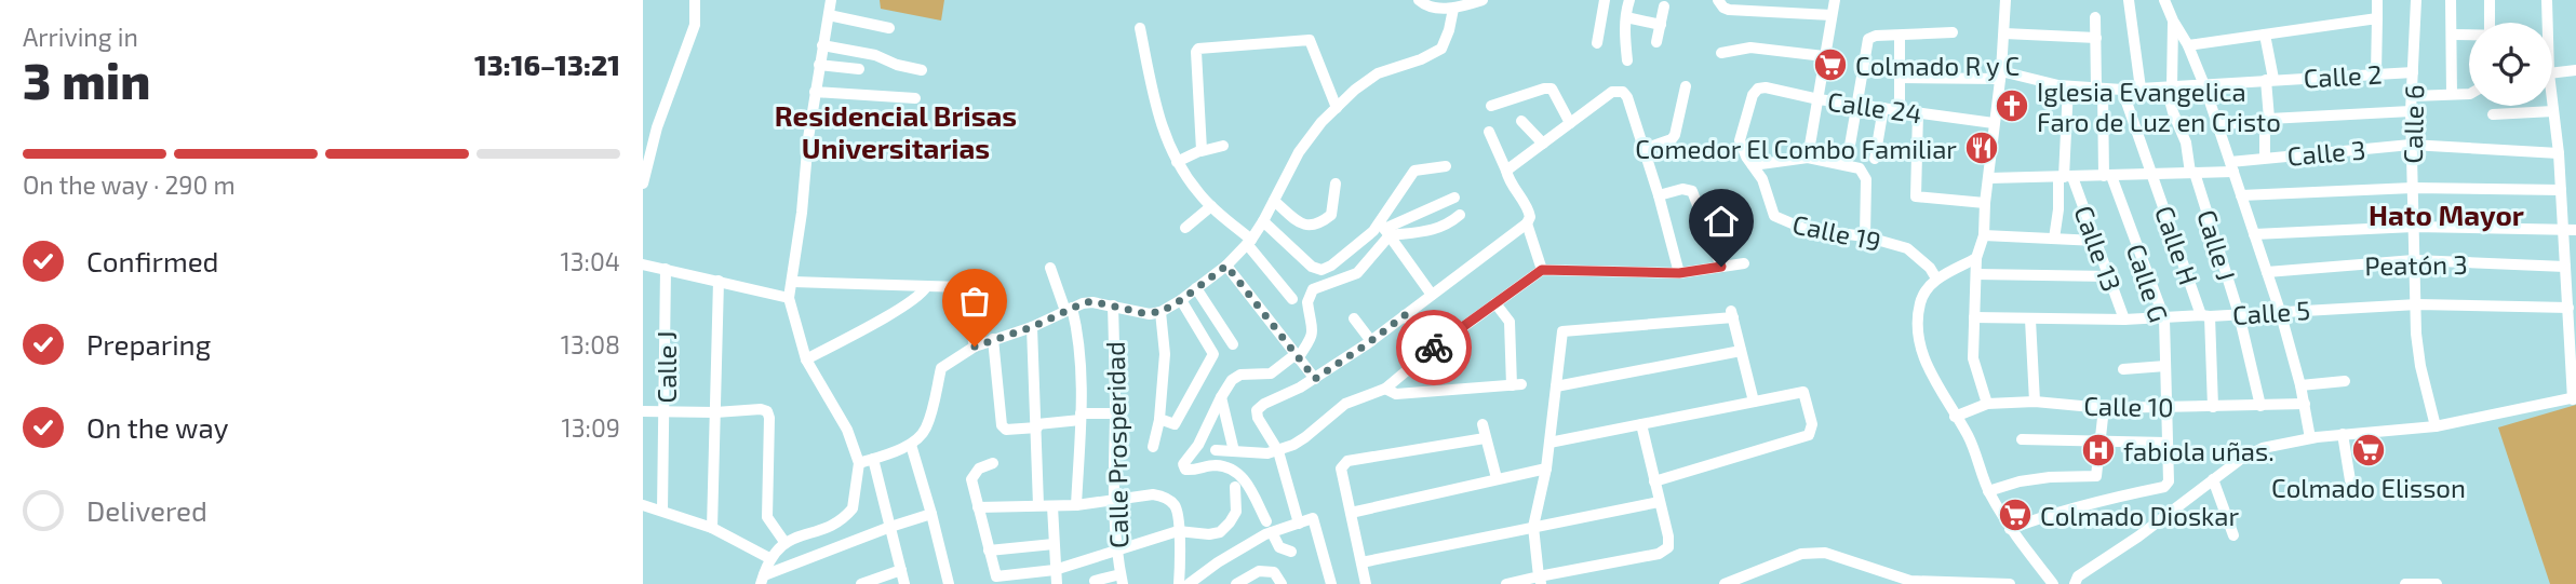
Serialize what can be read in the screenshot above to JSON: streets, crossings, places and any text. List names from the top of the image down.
{
  "streets": {
    "street": [
      "Calle 2",
      "Calle 24",
      "Calle 6",
      "Calle 3",
      "Calle 19",
      "Calle H",
      "Calle J",
      "Calle 13",
      "Peatón 3",
      "Calle G",
      "Calle 5",
      "Calle 10",
      "Calle Prosperidad"
    ]
  },
  "crossings": [
    ["Calle 2", "Calle 6"],
    ["Calle 2", "Calle H"],
    ["Calle 2", "Calle J"],
    ["Calle 2", "Calle G"],
    ["Calle 24", "Calle 19"],
    ["Calle 6", "Calle 3"],
    ["Calle 6", "Peatón 3"],
    ["Calle 6", "Calle 5"],
    ["Calle 3", "Calle H"],
    ["Calle 3", "Calle J"],
    ["Calle 3", "Calle 13"],
    ["Calle 3", "Calle G"],
    ["Calle H", "Calle 5"],
    ["Calle H", "Calle 10"],
    ["Calle J", "Calle 5"],
    ["Calle J", "Calle 10"],
    ["Calle 13", "Calle 5"],
    ["Calle G", "Calle 5"],
    ["Calle G", "Calle 10"]
  ],
  "districts": ["Residencial Brisas Universitarias", "Hato Mayor"],
  "places": {
    "supermarket": ["Colmado R y C", "Colmado Elisson", "Colmado Dioskar"],
    "church": ["Iglesia Evangelica Faro de Luz en Cristo"],
    "restaurant": ["Comedor El Combo Familiar"],
    "hospital": ["fabiola uñas."]
  },
  "page": {
    "heading": ["3 min", "Arriving in", "13:16–13:21"],
    "bar": "On the way · 290 m",
    "list": [
      ["Confirmed", "13:04"],
      ["Preparing", "13:08"],
      ["On the way", "13:09"],
      "Delivered"
    ]
  }
}
